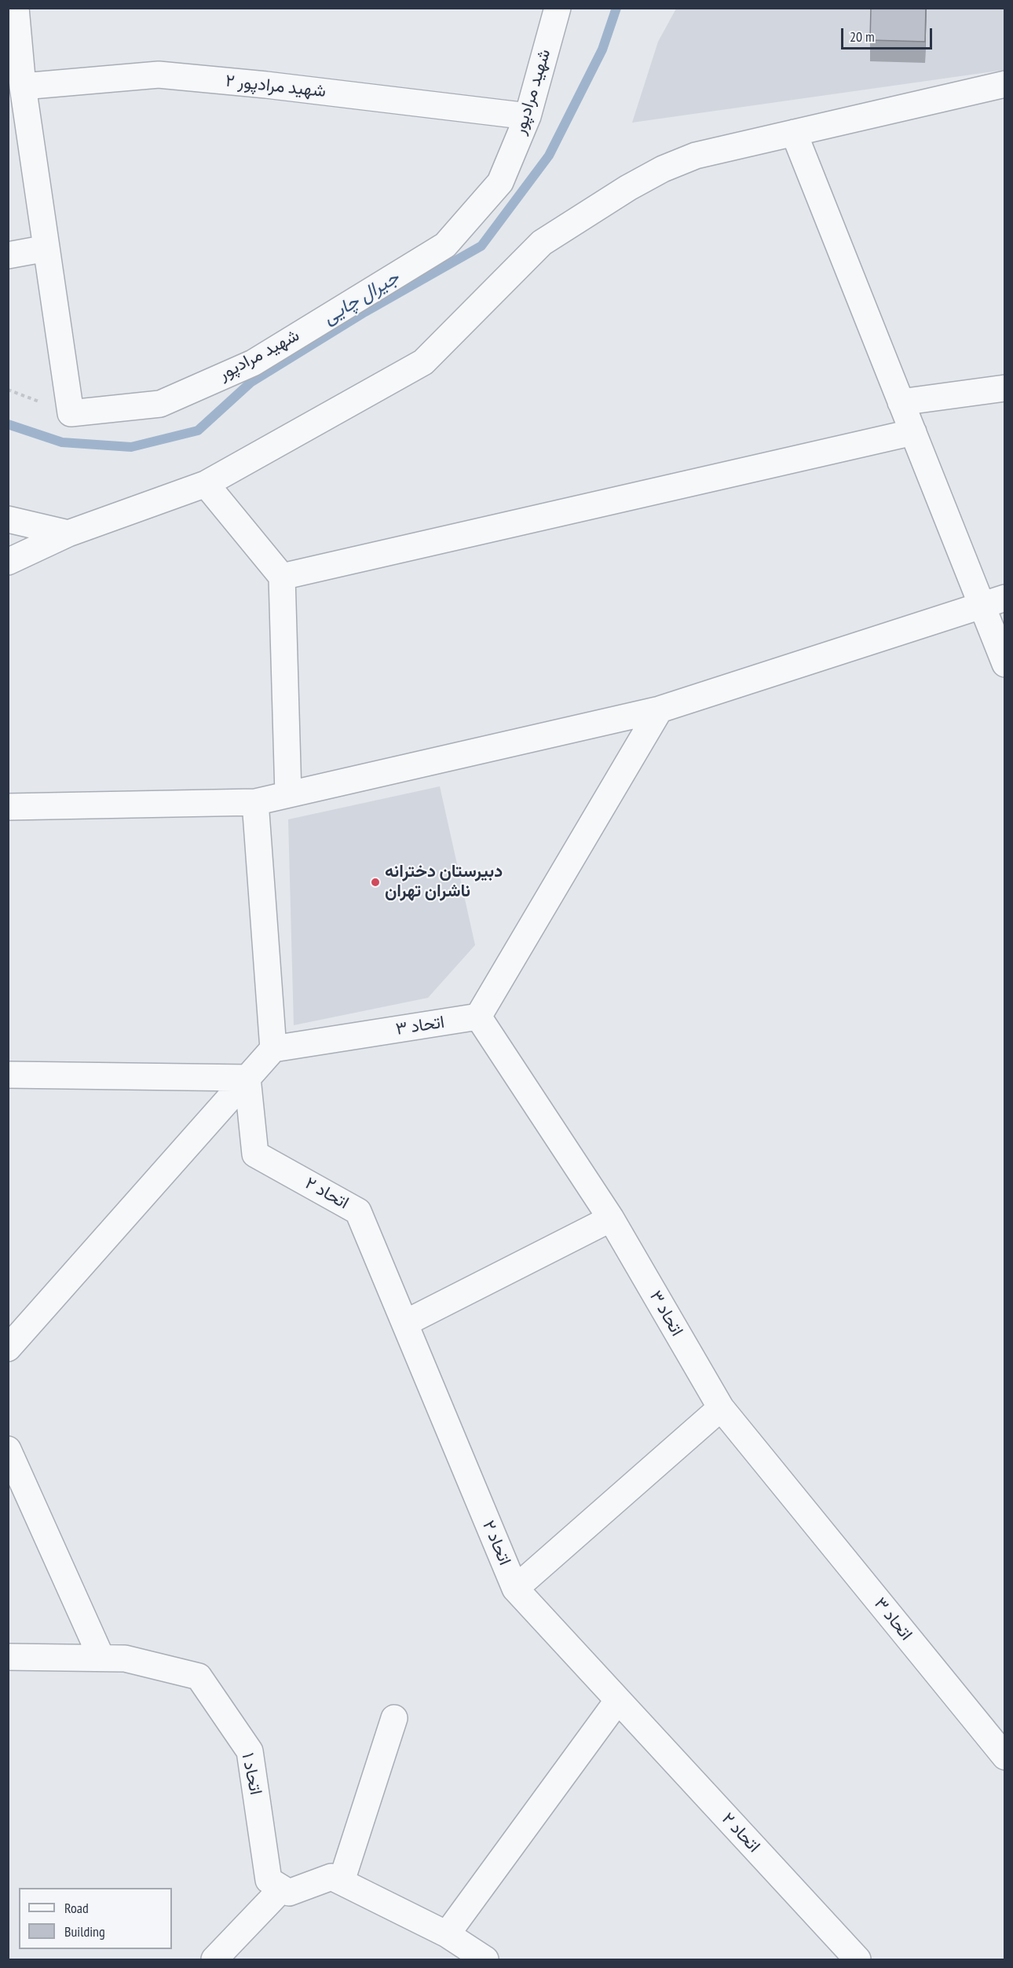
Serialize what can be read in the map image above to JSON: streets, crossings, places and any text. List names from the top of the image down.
{
  "streets": {
    "street": [
      "شهید مرادپور ۲",
      "شهید مرادپور",
      "اتحاد ۳",
      "اتحاد ۲",
      "اتحاد ۱"
    ]
  },
  "crossings": [
    ["شهید مرادپور ۲", "شهید مرادپور"]
  ],
  "water": ["جیرال چایی"],
  "places": ["دبیرستان دخترانه ناشران تهران"],
  "legend": ["Road", "Building"],
  "scale_bar": "20 m"
}
